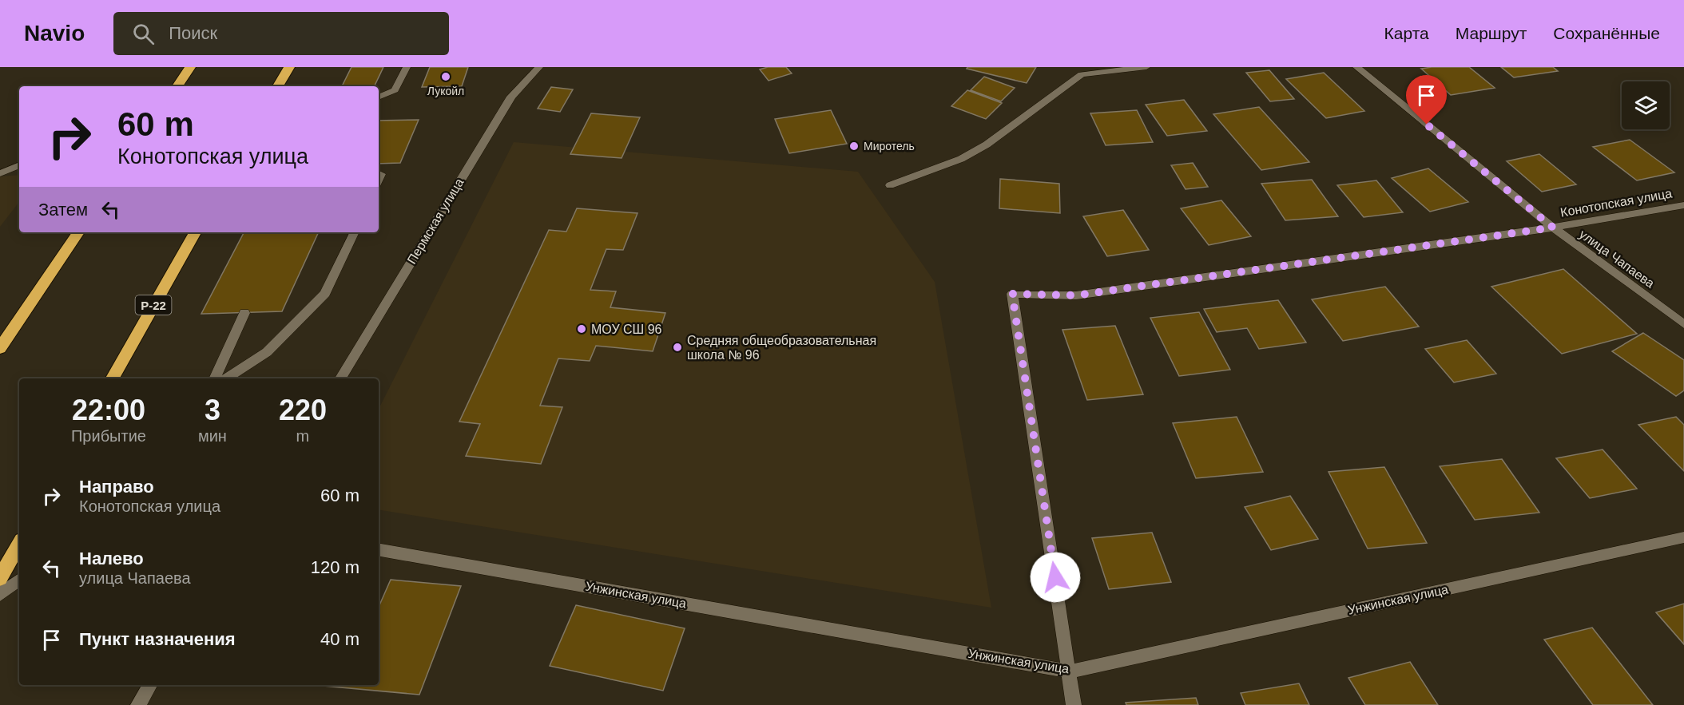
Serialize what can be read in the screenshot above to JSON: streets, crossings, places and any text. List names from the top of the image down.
{
  "streets": {
    "highway": ["Р-22"],
    "street": [
      "Конотопская улица",
      "Пермская улица",
      "улица Чапаева",
      "Унжинская улица"
    ]
  },
  "crossings": [
    ["Конотопская улица", "улица Чапаева"],
    ["Конотопская улица", "Унжинская улица"]
  ],
  "places": [
    "Лукойл",
    "Миротель",
    "МОУ СШ 96",
    "Средняя общеобразовательная школа № 96"
  ],
  "page": {
    "header": "Navio",
    "search": "Поиск",
    "nav": ["Карта", "Маршрут", "Сохранённые"],
    "turn": ["60 m", "Конотопская улица"],
    "then": "Затем",
    "eta": [
      "22:00",
      "Прибытие",
      "3",
      "мин",
      "220",
      "m"
    ],
    "list": [
      {
        "name": "Направо",
        "note": "Конотопская улица",
        "value": "60 m"
      },
      {
        "name": "Налево",
        "note": "улица Чапаева",
        "value": "120 m"
      },
      {
        "name": "Пункт назначения",
        "value": "40 m"
      }
    ]
  }
}
